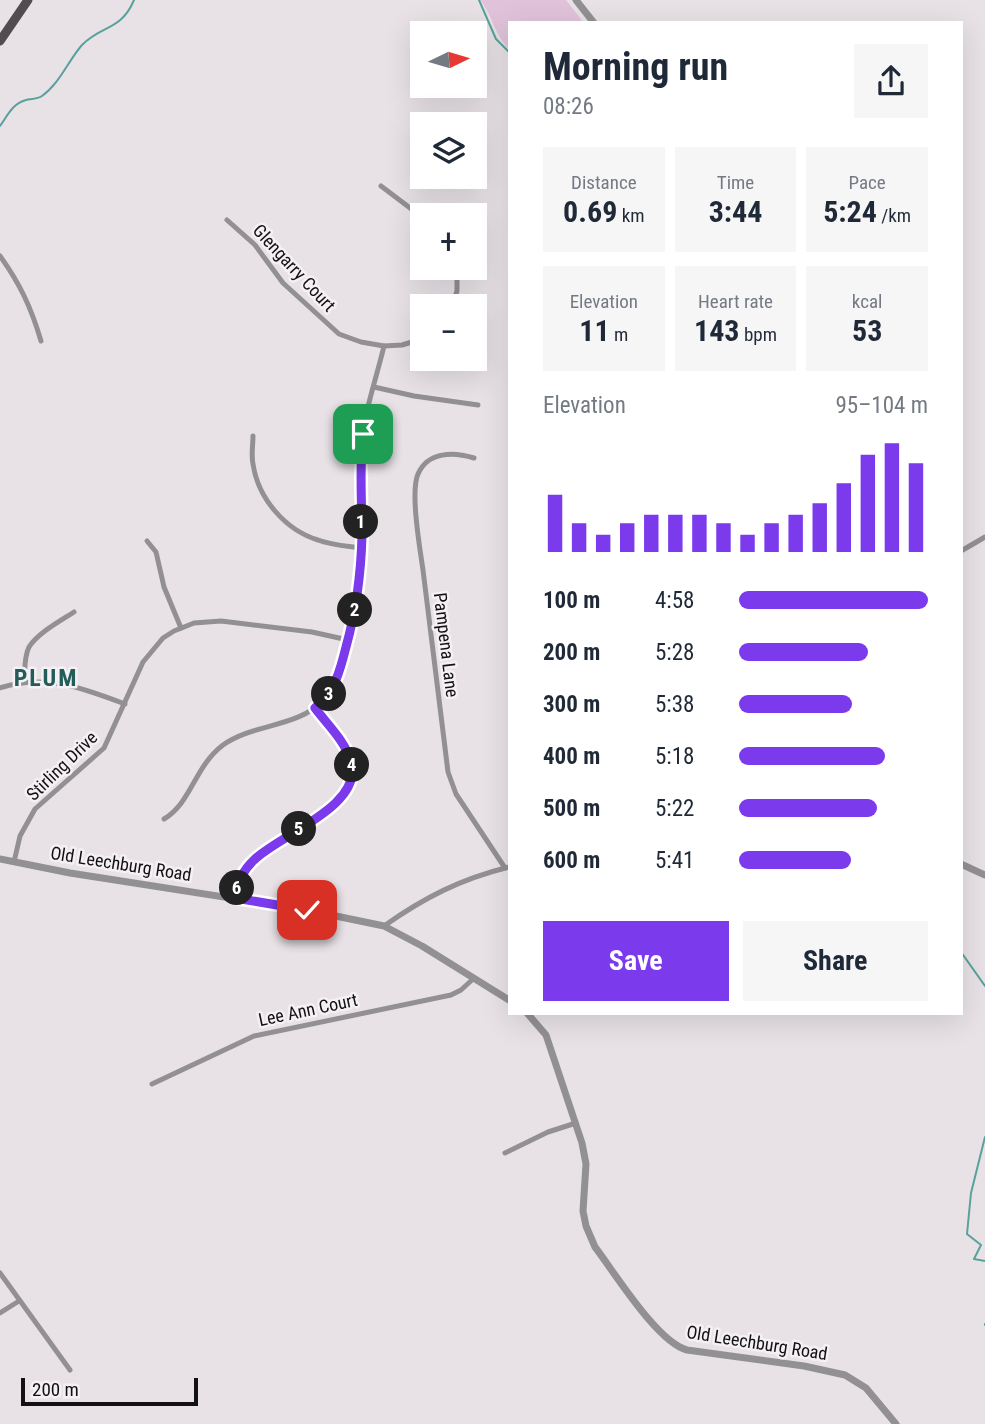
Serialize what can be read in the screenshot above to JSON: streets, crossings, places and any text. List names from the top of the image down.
{
  "streets": {
    "street": [
      "Glengarry Court",
      "Pampena Lane",
      "Stirling Drive",
      "Old Leechburg Road",
      "Lee Ann Court"
    ]
  },
  "crossings": [
    ["Stirling Drive", "Old Leechburg Road"],
    ["Old Leechburg Road", "Lee Ann Court"]
  ],
  "districts": ["PLUM"],
  "scale_bar": "200 m",
  "north": "right",
  "page": {
    "map_buttons": ["+", "−"],
    "heading": ["Morning run", "08:26"],
    "stats": [
      ["Distance", "0.69 km"],
      ["Time", "3:44"],
      ["Pace", "5:24 /km"],
      ["Elevation", "11 m"],
      ["Heart rate", "143 bpm"],
      ["kcal", "53"]
    ],
    "chart": ["Elevation", "95–104 m"],
    "pins": [
      "1",
      "2",
      "3",
      "4",
      "5",
      "6"
    ],
    "list": [
      {
        "name": "100 m",
        "note": "4:58"
      },
      {
        "name": "200 m",
        "note": "5:28"
      },
      {
        "name": "300 m",
        "note": "5:38"
      },
      {
        "name": "400 m",
        "note": "5:18"
      },
      {
        "name": "500 m",
        "note": "5:22"
      },
      {
        "name": "600 m",
        "note": "5:41"
      }
    ],
    "buttons": ["Save", "Share"],
    "scale": "200 m"
  }
}
